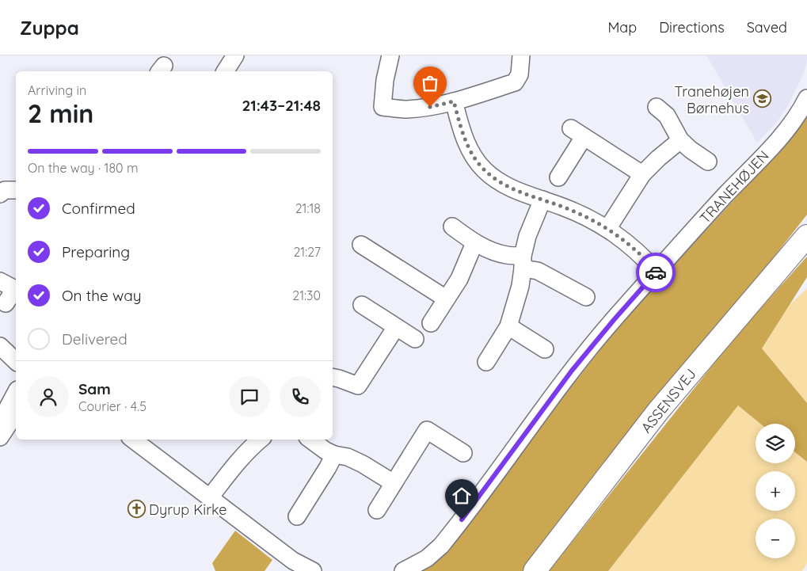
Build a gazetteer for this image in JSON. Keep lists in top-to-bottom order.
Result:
{
  "streets": {
    "main road": ["ASSENSVEJ"],
    "street": ["TRANEHØJEN"]
  },
  "places": {
    "school or university": ["Tranehøjen Børnehus"],
    "church": ["Dyrup Kirke"]
  },
  "page": {
    "header": "Zuppa",
    "nav": ["Map", "Directions", "Saved"],
    "heading": ["2 min", "Arriving in", "21:43–21:48"],
    "panel": ["Sam", "Courier · 4.5"],
    "bar": "On the way · 180 m",
    "list": [
      ["Confirmed", "21:18"],
      ["Preparing", "21:27"],
      ["On the way", "21:30"],
      "Delivered"
    ],
    "map_buttons": ["+", "−"]
  }
}
